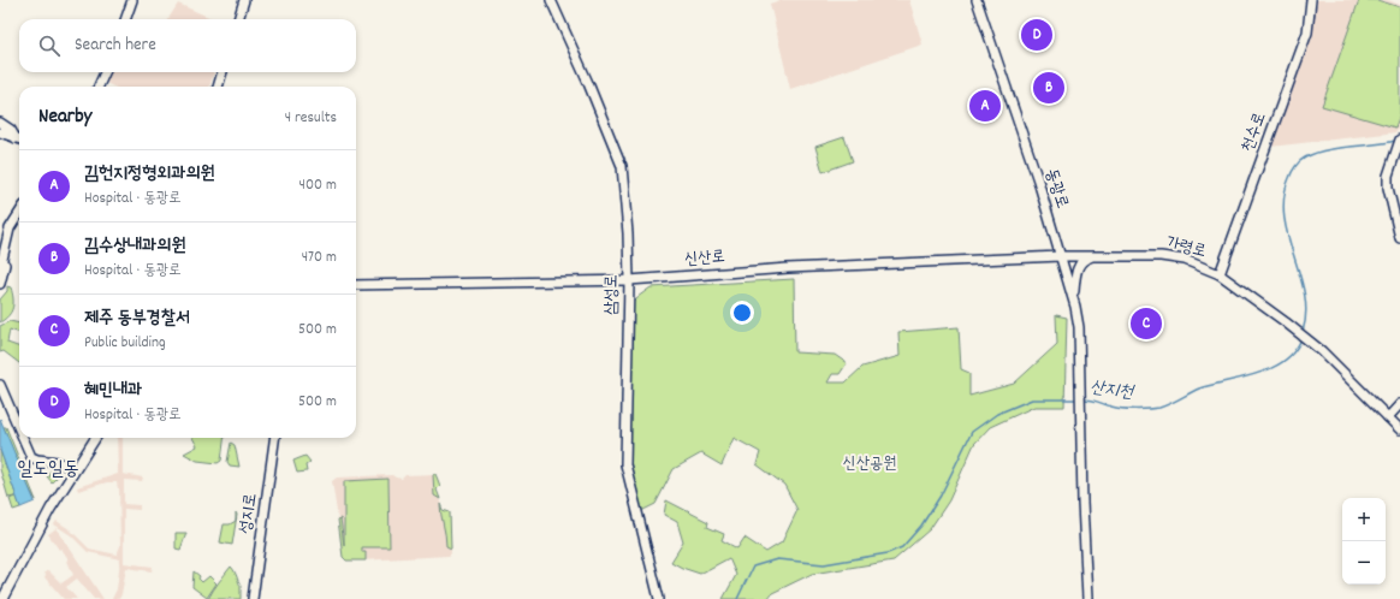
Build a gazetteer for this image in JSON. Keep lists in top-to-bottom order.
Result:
{
  "streets": {
    "main road": [
      "천수로",
      "동광로",
      "가령로",
      "신산로",
      "삼성로",
      "성지로"
    ]
  },
  "crossings": [
    ["천수로", "가령로"],
    ["동광로", "가령로"],
    ["동광로", "신산로"],
    ["가령로", "신산로"],
    ["신산로", "삼성로"]
  ],
  "districts": ["일도일동"],
  "water": ["산지천"],
  "parks": ["신산공원"],
  "page": {
    "pins": [
      "D",
      "B",
      "A",
      "C"
    ],
    "search": "Search here",
    "heading": ["Nearby", "4 results"],
    "list": [
      {
        "mark": "A",
        "name": "김헌지정형외과의원",
        "note": "Hospital · 동광로",
        "value": "400 m"
      },
      {
        "mark": "B",
        "name": "김수상내과의원",
        "note": "Hospital · 동광로",
        "value": "470 m"
      },
      {
        "mark": "C",
        "name": "제주 동부경찰서",
        "note": "Public building",
        "value": "500 m"
      },
      {
        "mark": "D",
        "name": "혜민내과",
        "note": "Hospital · 동광로",
        "value": "500 m"
      }
    ],
    "map_buttons": ["+", "−"]
  }
}
